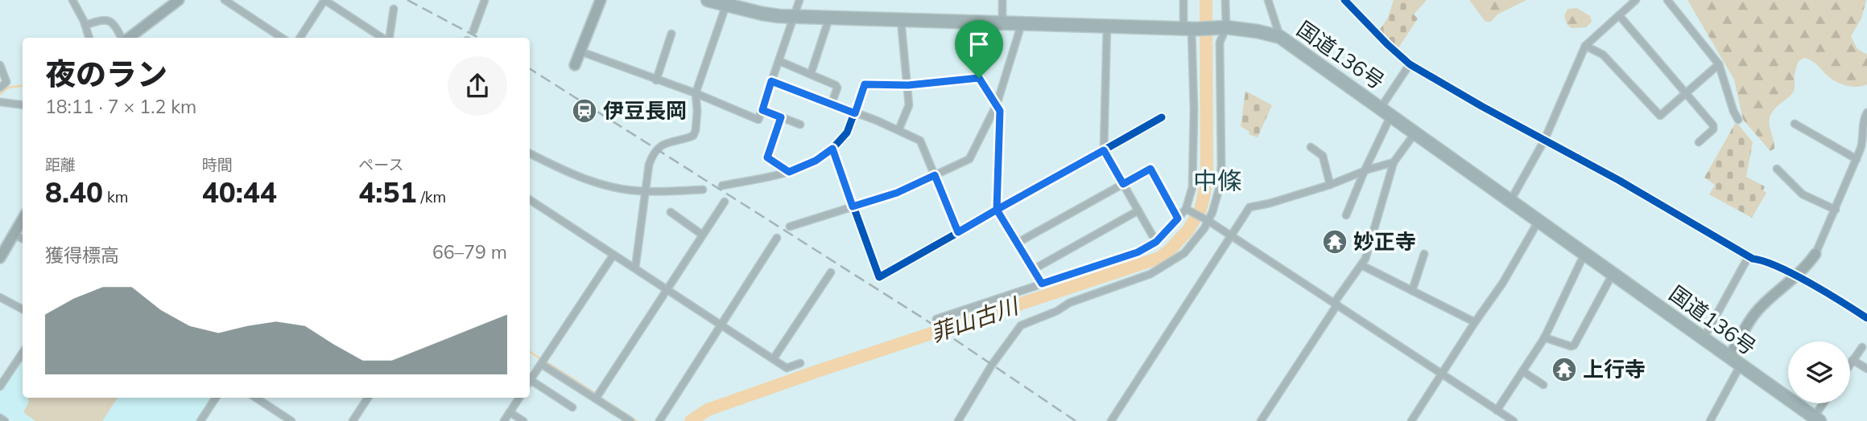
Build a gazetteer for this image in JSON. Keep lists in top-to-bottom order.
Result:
{
  "streets": {
    "highway": ["国道136号"]
  },
  "districts": ["中條"],
  "water": ["菲山古川"],
  "places": {
    "station": ["伊豆長岡"],
    "temple": ["妙正寺", "上行寺"]
  },
  "page": {
    "heading": ["夜のラン", "18:11 · 7 × 1.2 km"],
    "stats": [
      ["距離", "8.40 km"],
      ["時間", "40:44"],
      ["ペース", "4:51 /km"]
    ],
    "chart": ["獲得標高", "66–79 m"]
  }
}
